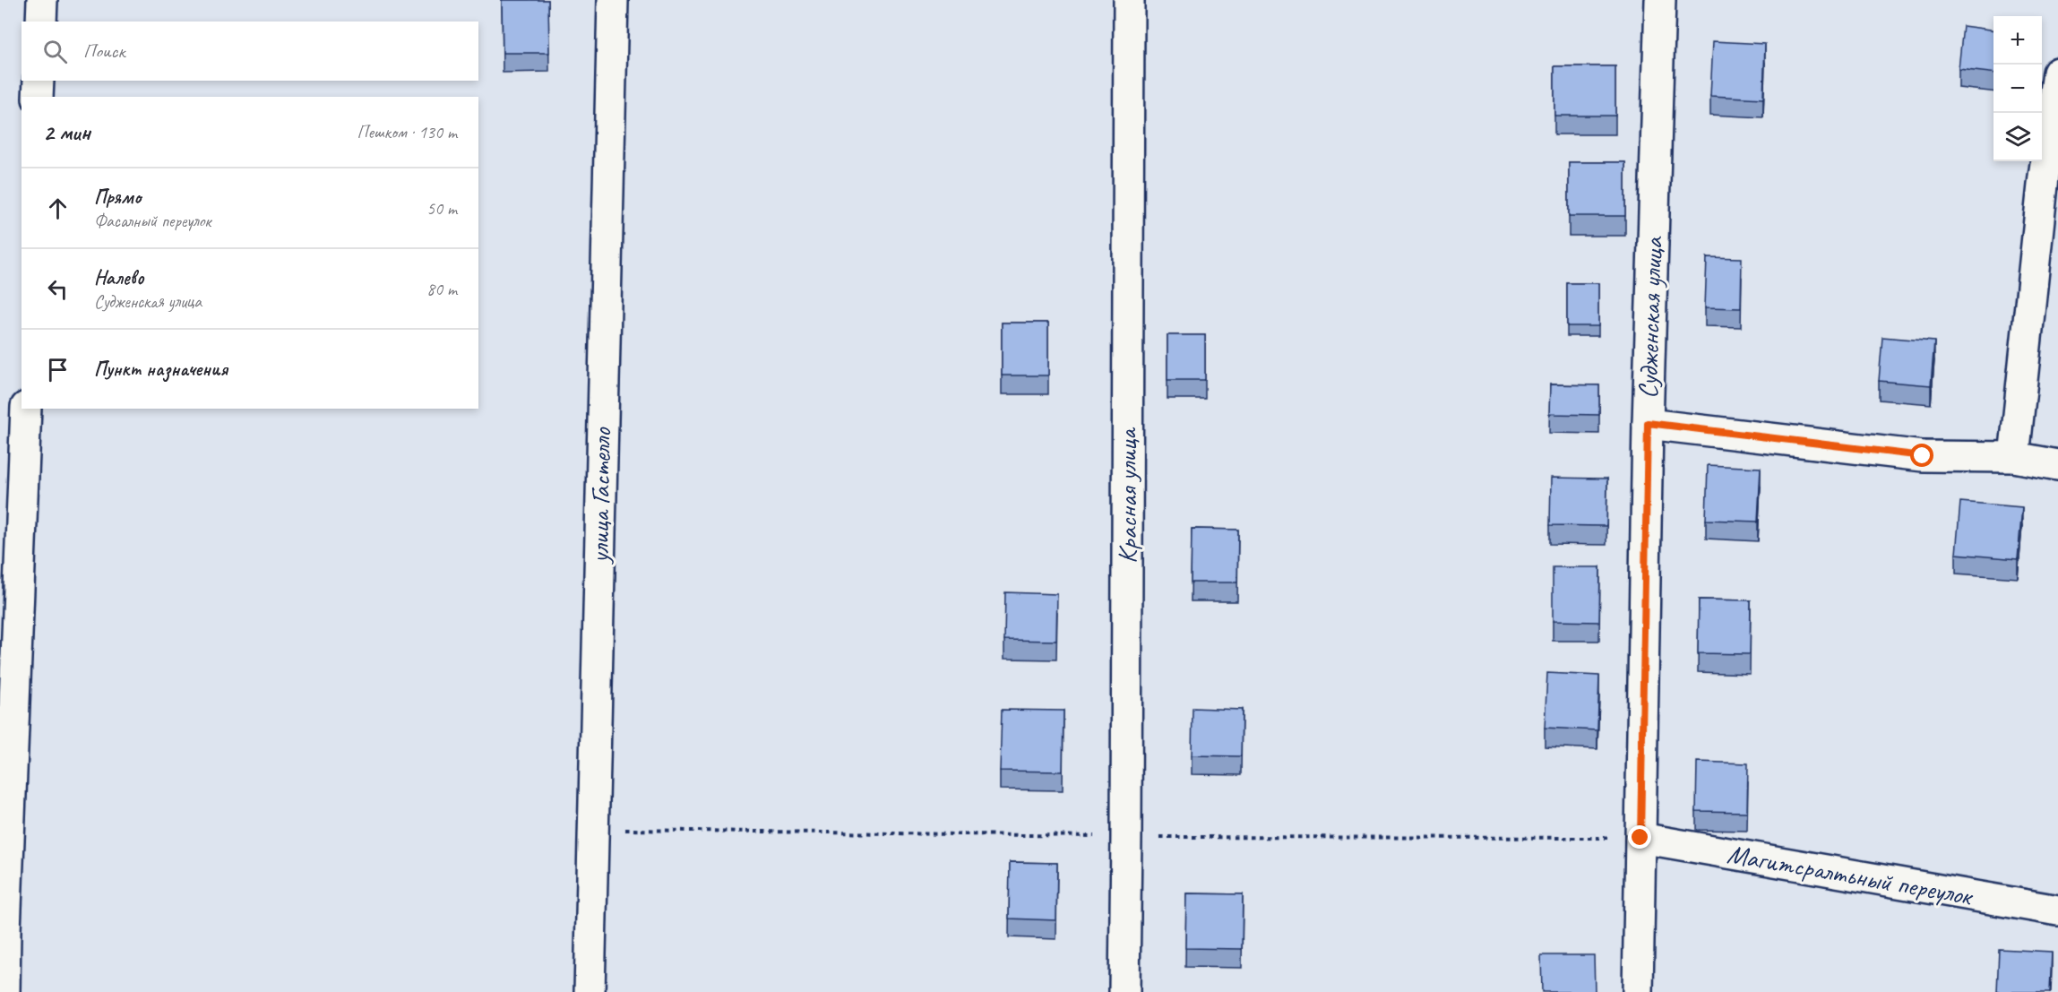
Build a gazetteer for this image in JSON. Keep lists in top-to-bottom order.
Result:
{
  "streets": {
    "street": [
      "Судженская улица",
      "улица Гастелло",
      "Красная улица",
      "Магитсралтьный переулок"
    ]
  },
  "crossings": [
    ["Судженская улица", "Магитсралтьный переулок"]
  ],
  "page": {
    "map_buttons": ["+", "−"],
    "search": "Поиск",
    "heading": ["2 мин", "Пешком · 130 m"],
    "list": [
      ["Прямо", "Фасалный переулок", "50 m"],
      ["Налево", "Судженская улица", "80 m"],
      "Пункт назначения"
    ]
  }
}
